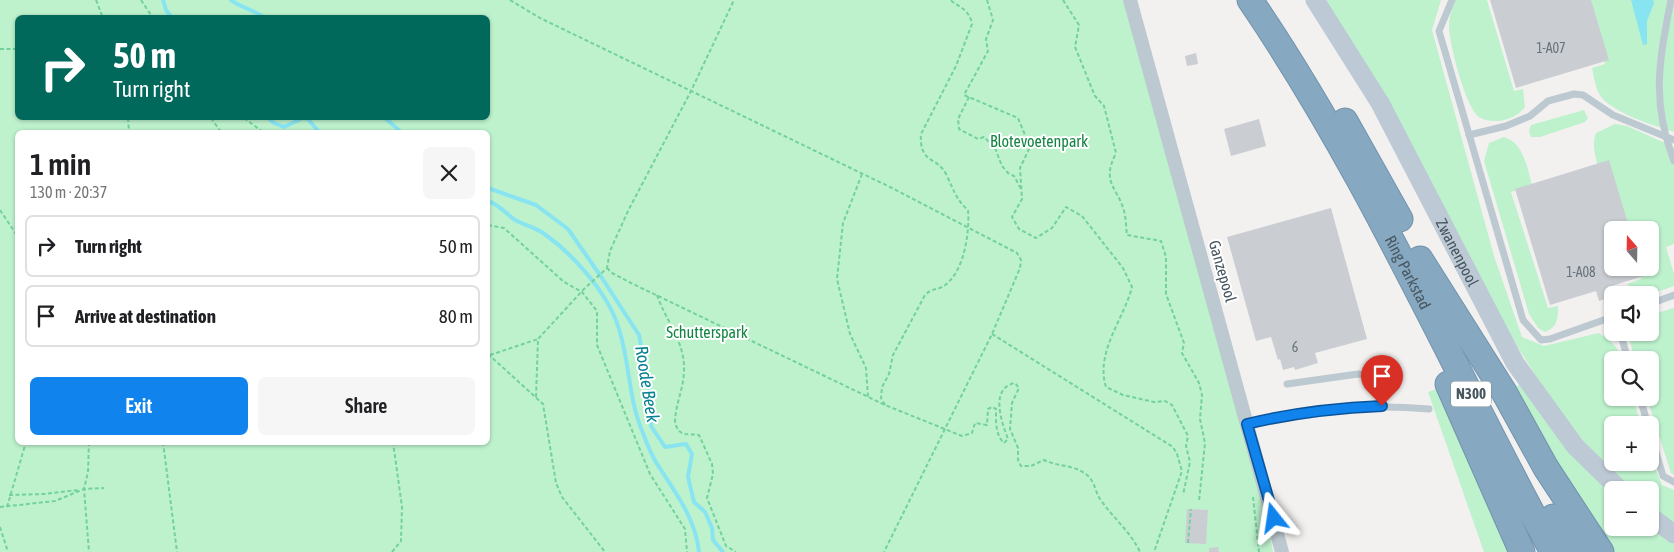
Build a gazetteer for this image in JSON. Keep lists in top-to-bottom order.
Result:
{
  "streets": {
    "highway": ["Ring Parkstad", "N300"],
    "street": ["Zwanenpool", "Ganzepool"]
  },
  "crossings": [
    ["Ring Parkstad", "N300"]
  ],
  "water": ["Roode Beek"],
  "parks": ["Blotevoetenpark", "Schutterspark"],
  "house_numbers": ["1-A07", "1-A08", "6"],
  "north": "top",
  "page": {
    "turn": ["50 m", "Turn right"],
    "heading": ["1 min", "130 m · 20:37"],
    "list": [
      {
        "name": "Turn right",
        "value": "50 m"
      },
      {
        "name": "Arrive at destination",
        "value": "80 m"
      }
    ],
    "map_buttons": ["+", "−"],
    "buttons": ["Exit", "Share"]
  }
}
